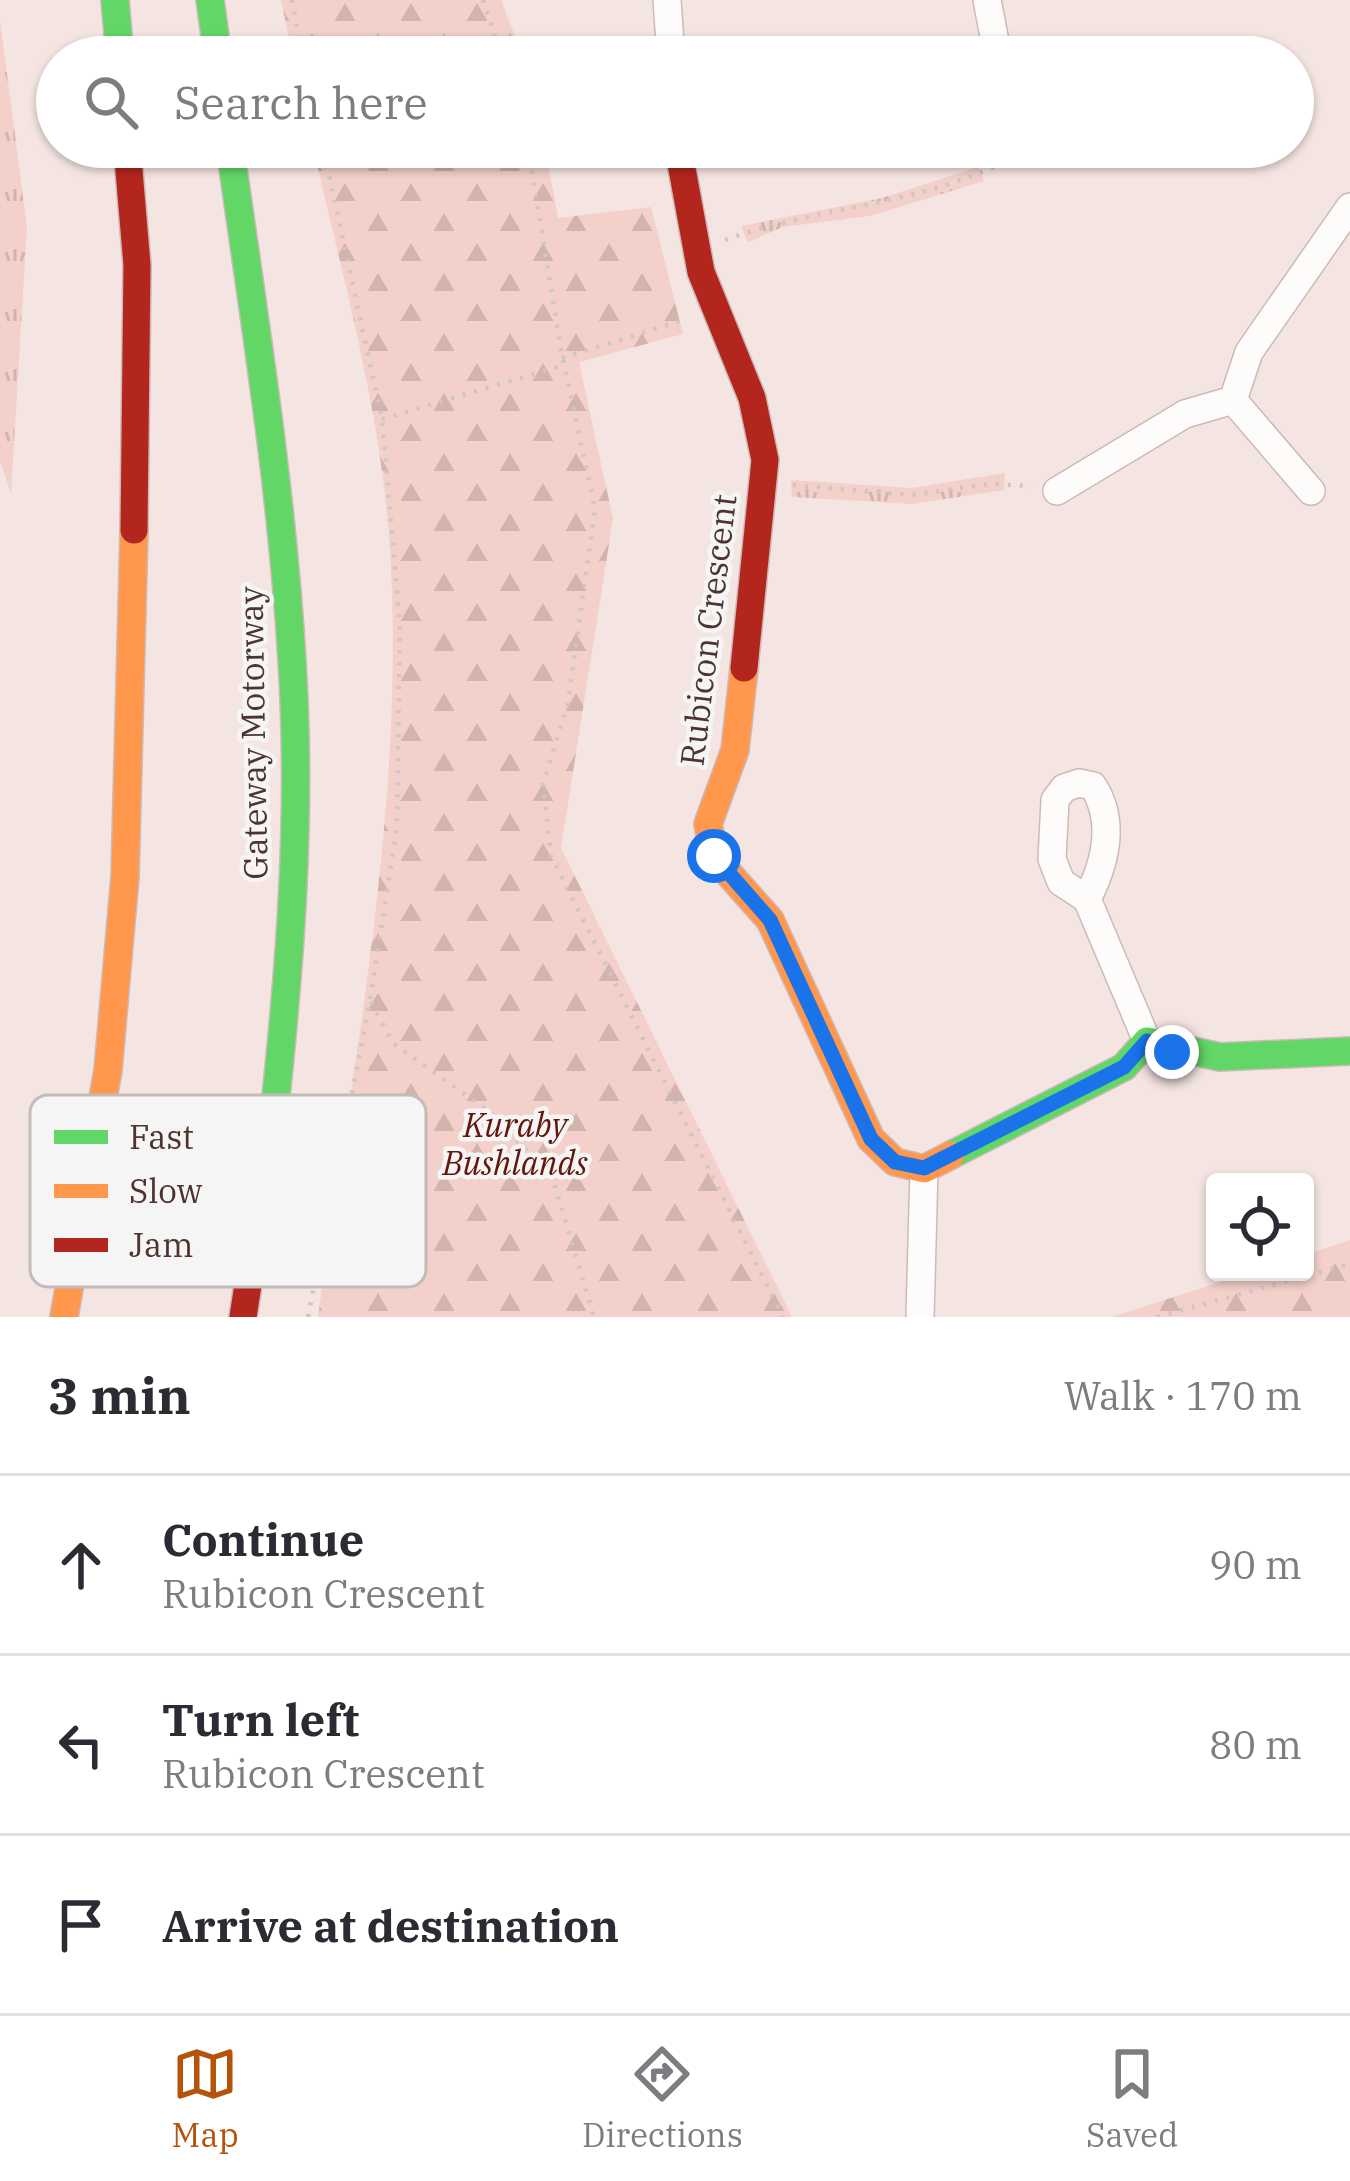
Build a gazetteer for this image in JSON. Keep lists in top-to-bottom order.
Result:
{
  "streets": {
    "main road": ["Rubicon Crescent", "Gateway Motorway"]
  },
  "parks": ["Kuraby Bushlands"],
  "legend": ["Fast", "Slow", "Jam"],
  "page": {
    "search": "Search here",
    "heading": ["3 min", "Walk · 170 m"],
    "list": [
      ["Continue", "Rubicon Crescent", "90 m"],
      ["Turn left", "Rubicon Crescent", "80 m"],
      "Arrive at destination"
    ],
    "nav": ["Map", "Directions", "Saved"]
  }
}
